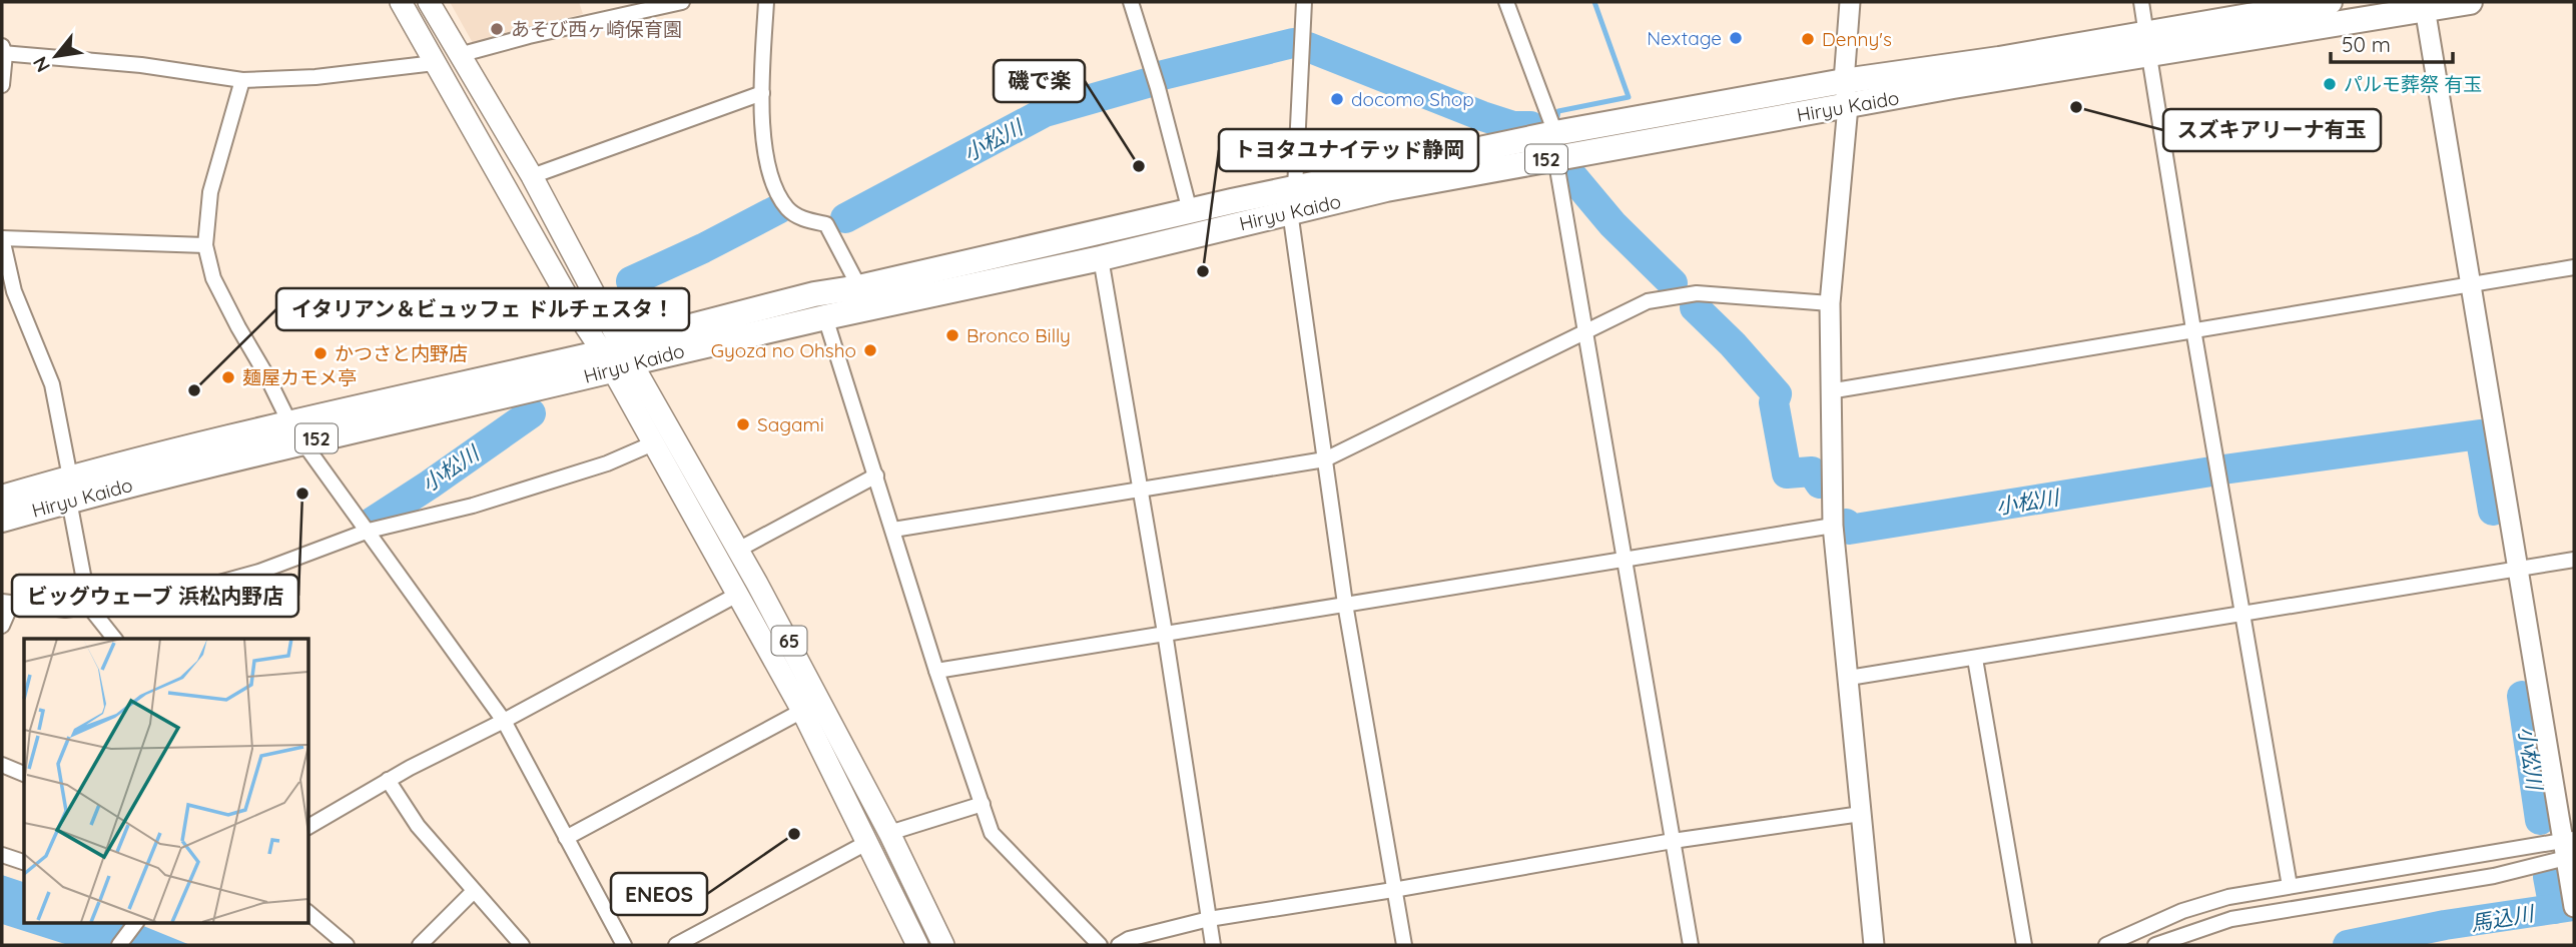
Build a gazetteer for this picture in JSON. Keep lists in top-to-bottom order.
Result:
{
  "streets": {
    "highway": ["Hiryu Kaido", "152"],
    "main road": ["65"]
  },
  "crossings": [
    ["Hiryu Kaido", "65"]
  ],
  "water": ["小松川", "馬込川"],
  "places": [
    "あそび西ヶ崎保育園",
    "Nextage",
    "Denny's",
    "パルモ葬祭 有玉",
    "docomo Shop",
    "スズキアリーナ有玉",
    "磯で楽",
    "トヨタユナイテッド静岡",
    "Bronco Billy",
    "Gyoza no Ohsho",
    "かつさと内野店",
    "麺屋カモメ亭",
    "イタリアン＆ビュッフェ ドルチェスタ！",
    "Sagami",
    "ビッグウェーブ 浜松内野店",
    "ENEOS"
  ],
  "scale_bar": "50 m",
  "north": "bottom left"
}
